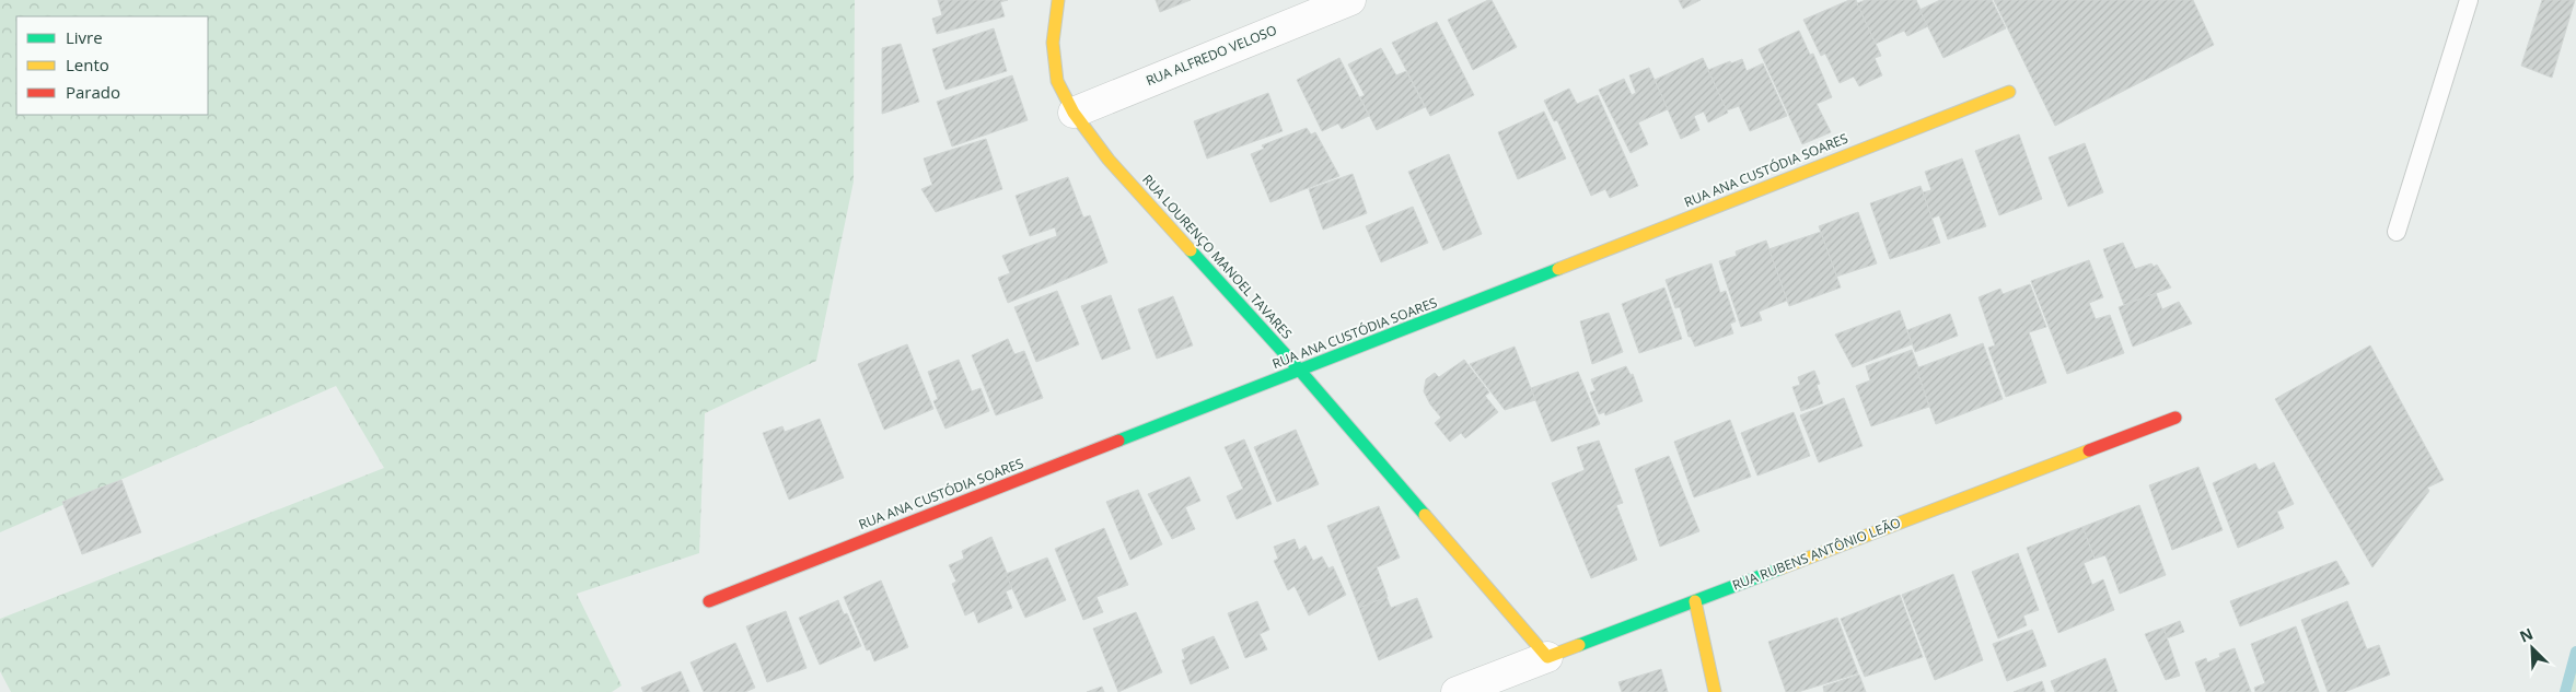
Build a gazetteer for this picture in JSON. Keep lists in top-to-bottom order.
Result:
{
  "streets": {
    "street": [
      "RUA ALFREDO VELOSO",
      "RUA ANA CUSTÓDIA SOARES",
      "RUA LOURENÇO MANOEL TAVARES",
      "RUA RUBENS ANTÔNIO LEÃO"
    ]
  },
  "crossings": [
    ["RUA ALFREDO VELOSO", "RUA LOURENÇO MANOEL TAVARES"],
    ["RUA ANA CUSTÓDIA SOARES", "RUA LOURENÇO MANOEL TAVARES"],
    ["RUA LOURENÇO MANOEL TAVARES", "RUA RUBENS ANTÔNIO LEÃO"]
  ],
  "legend": ["Livre", "Lento", "Parado"],
  "north": "top left"
}
